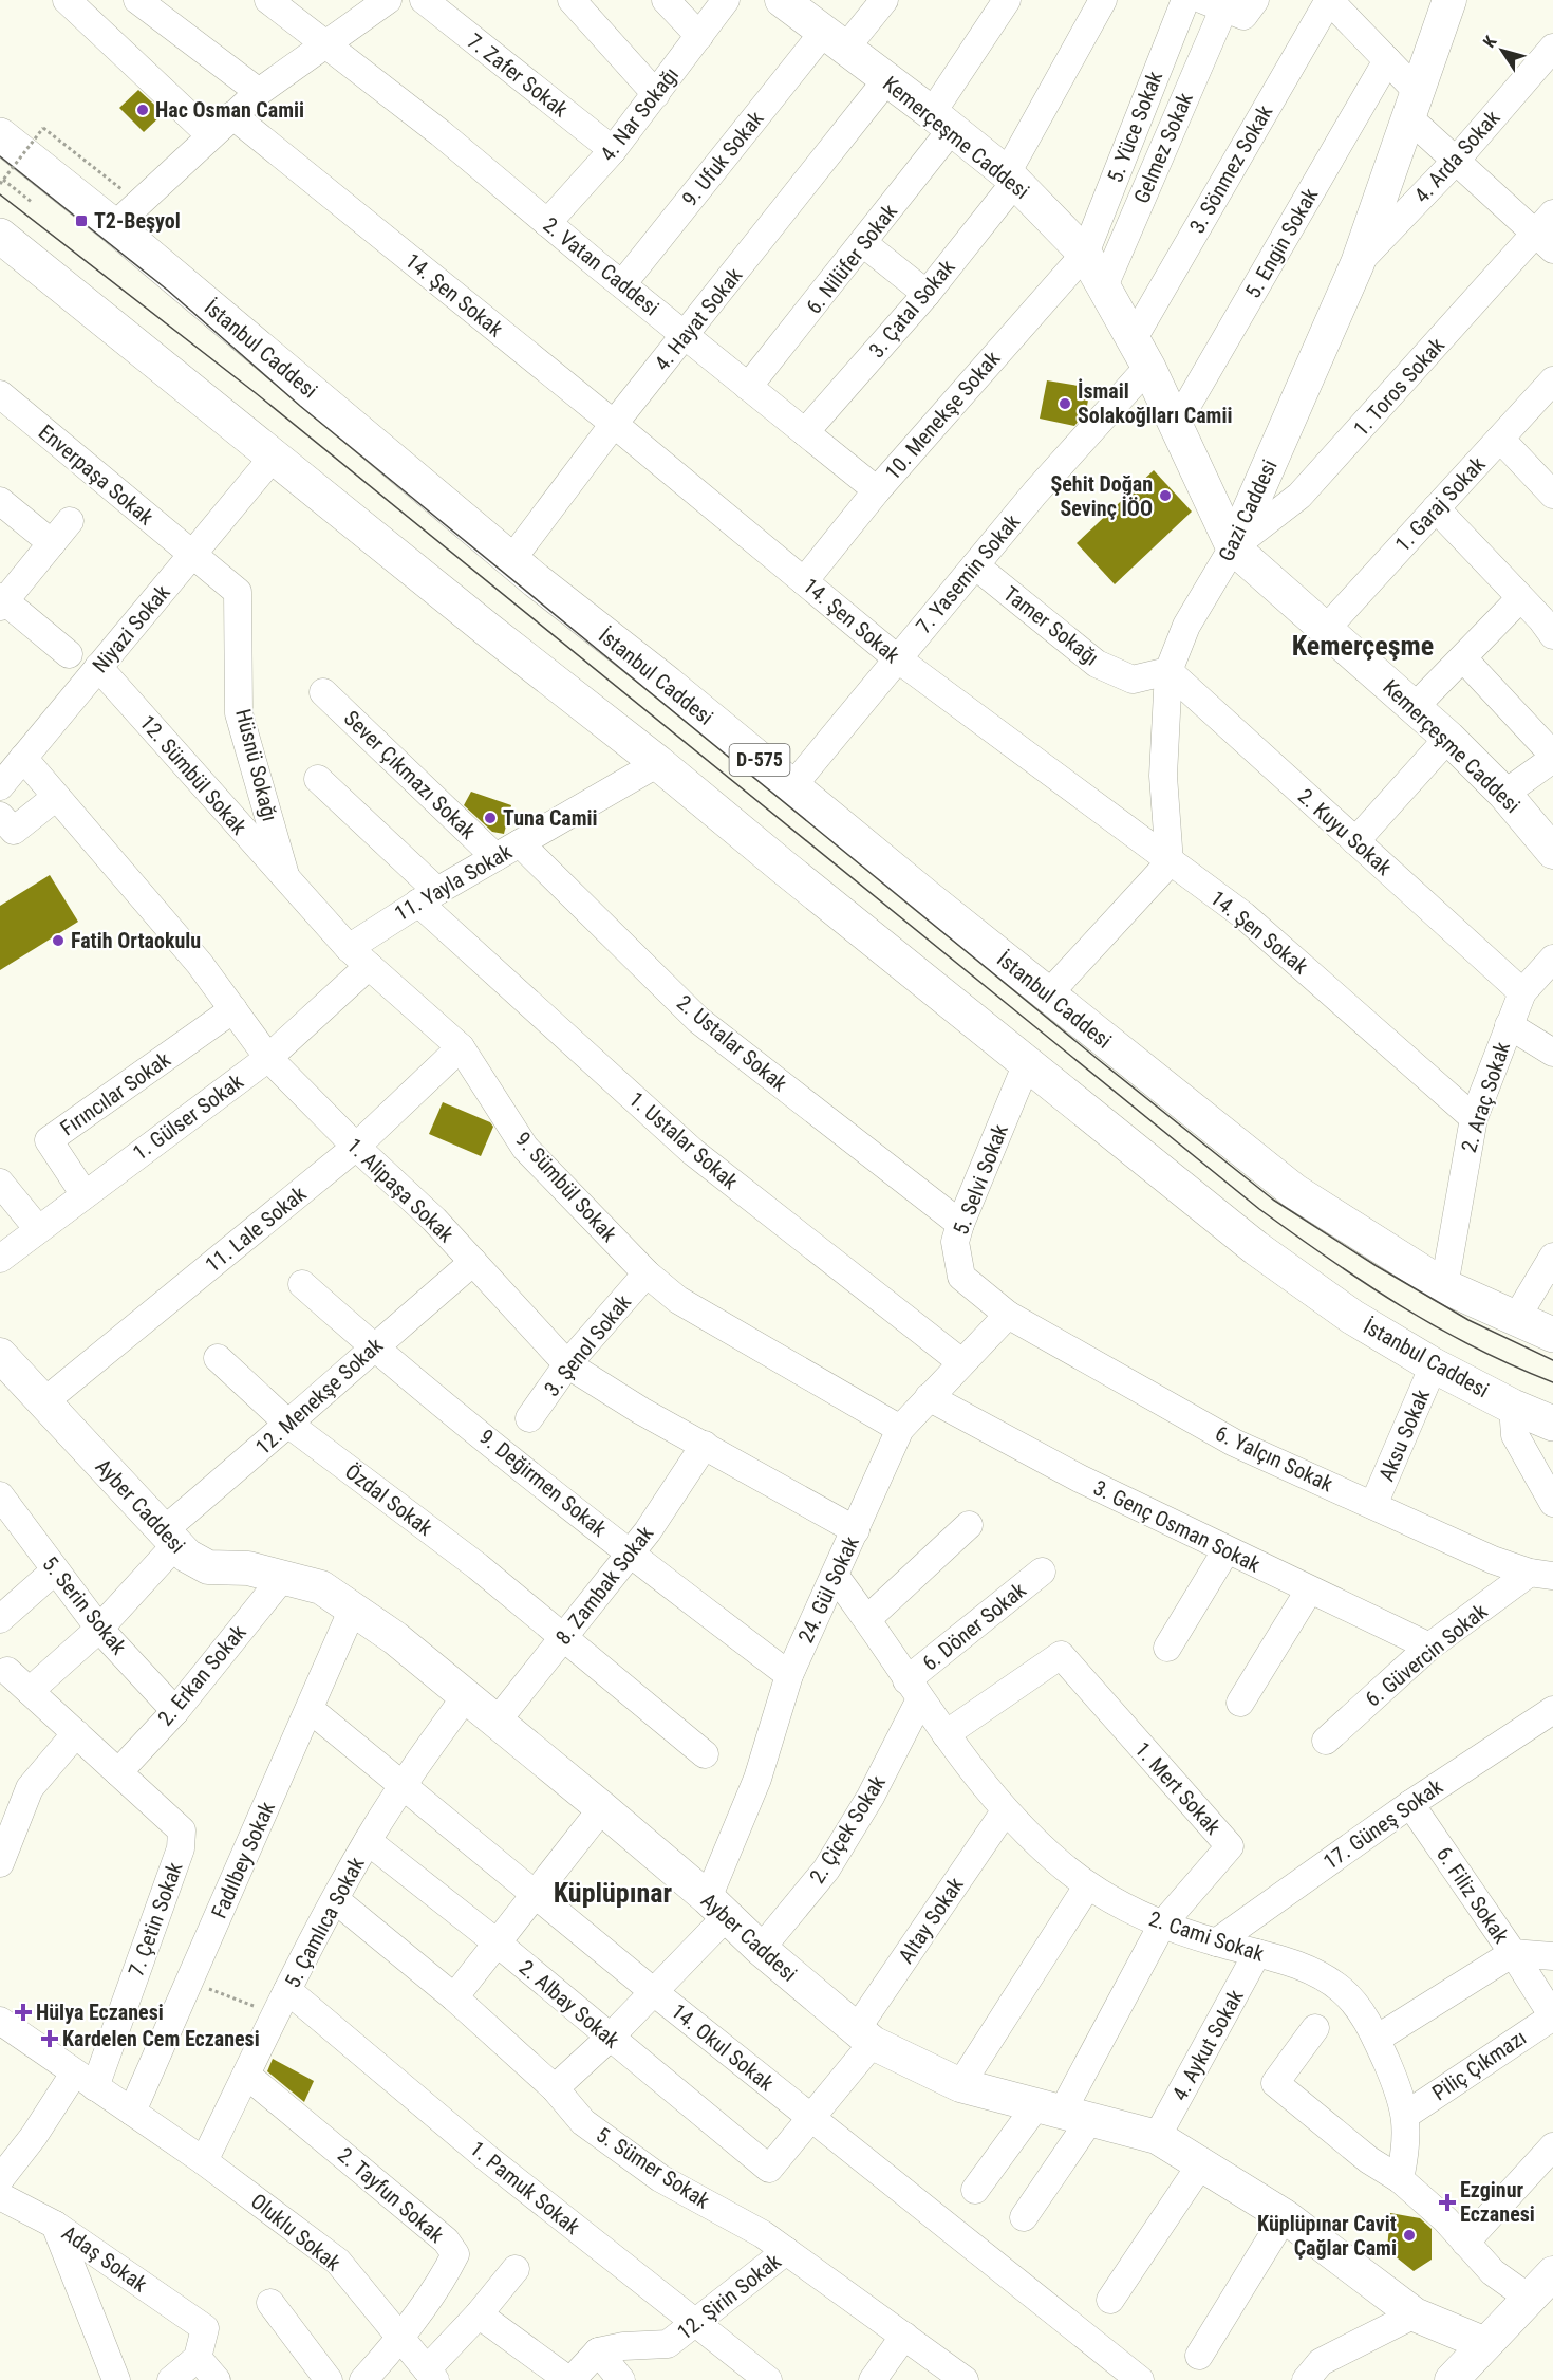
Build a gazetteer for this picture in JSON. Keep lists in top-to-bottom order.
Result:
{
  "streets": {
    "highway": ["İstanbul Caddesi", "D-575"],
    "main road": ["Kemerçeşme Caddesi", "Gazi Caddesi", "Ayber Caddesi"],
    "street": [
      "7. Zafer Sokak",
      "4. Nar Sokağı",
      "5. Yüce Sokak",
      "Gelmez Sokak",
      "4. Arda Sokak",
      "9. Ufuk Sokak",
      "3. Sönmez Sokak",
      "5. Engin Sokak",
      "6. Nilüfer Sokak",
      "2. Vatan Caddesi",
      "14. Şen Sokak",
      "3. Çatal Sokak",
      "4. Hayat Sokak",
      "1. Toros Sokak",
      "10. Menekşe Sokak",
      "Enverpaşa Sokak",
      "1. Garaj Sokak",
      "7. Yasemin Sokak",
      "Tamer Sokağı",
      "Niyazi Sokak",
      "Hüsnü Sokağı",
      "12. Sümbül Sokak",
      "Sever Çıkmazı Sokak",
      "2. Kuyu Sokak",
      "11. Yayla Sokak",
      "2. Ustalar Sokak",
      "Fırıncılar Sokak",
      "2. Araç Sokak",
      "1. Gülser Sokak",
      "1. Ustalar Sokak",
      "5. Selvi Sokak",
      "9. Sümbül Sokak",
      "1. Alipaşa Sokak",
      "11. Lale Sokak",
      "3. Şenol Sokak",
      "12. Menekşe Sokak",
      "Aksu Sokak",
      "6. Yalçın Sokak",
      "9. Değirmen Sokak",
      "Özdal Sokak",
      "3. Genç Osman Sokak",
      "8. Zambak Sokak",
      "24. Gül Sokak",
      "5. Serin Sokak",
      "6. Döner Sokak",
      "6. Güvercin Sokak",
      "2. Erkan Sokak",
      "1. Mert Sokak",
      "17. Güneş Sokak",
      "2. Çiçek Sokak",
      "Fadılbey Sokak",
      "6. Filiz Sokak",
      "7. Çetin Sokak",
      "Altay Sokak",
      "5. Çamlıca Sokak",
      "2. Cami Sokak",
      "2. Albay Sokak",
      "4. Aykut Sokak",
      "14. Okul Sokak",
      "Piliç Çıkmazı",
      "5. Sümer Sokak",
      "1. Pamuk Sokak",
      "2. Tayfun Sokak",
      "Oluklu Sokak",
      "Adaş Sokak",
      "12. Şirin Sokak"
    ]
  },
  "crossings": [
    ["7. Zafer Sokak", "4. Nar Sokağı"],
    ["4. Nar Sokağı", "2. Vatan Caddesi"],
    ["5. Yüce Sokak", "Kemerçeşme Caddesi"],
    ["5. Yüce Sokak", "10. Menekşe Sokak"],
    ["Kemerçeşme Caddesi", "Gelmez Sokak"],
    ["Kemerçeşme Caddesi", "9. Ufuk Sokak"],
    ["Kemerçeşme Caddesi", "3. Sönmez Sokak"],
    ["Kemerçeşme Caddesi", "5. Engin Sokak"],
    ["Kemerçeşme Caddesi", "6. Nilüfer Sokak"],
    ["Kemerçeşme Caddesi", "3. Çatal Sokak"],
    ["Kemerçeşme Caddesi", "4. Hayat Sokak"],
    ["Kemerçeşme Caddesi", "1. Toros Sokak"],
    ["Kemerçeşme Caddesi", "10. Menekşe Sokak"],
    ["Kemerçeşme Caddesi", "1. Garaj Sokak"],
    ["Kemerçeşme Caddesi", "Gazi Caddesi"],
    ["Kemerçeşme Caddesi", "7. Yasemin Sokak"],
    ["4. Arda Sokak", "Gazi Caddesi"],
    ["9. Ufuk Sokak", "2. Vatan Caddesi"],
    ["3. Sönmez Sokak", "7. Yasemin Sokak"],
    ["6. Nilüfer Sokak", "2. Vatan Caddesi"],
    ["2. Vatan Caddesi", "3. Çatal Sokak"],
    ["2. Vatan Caddesi", "4. Hayat Sokak"],
    ["2. Vatan Caddesi", "10. Menekşe Sokak"],
    ["14. Şen Sokak", "4. Hayat Sokak"],
    ["14. Şen Sokak", "10. Menekşe Sokak"],
    ["14. Şen Sokak", "Gazi Caddesi"],
    ["14. Şen Sokak", "7. Yasemin Sokak"],
    ["14. Şen Sokak", "2. Araç Sokak"],
    ["4. Hayat Sokak", "İstanbul Caddesi"],
    ["İstanbul Caddesi", "7. Yasemin Sokak"],
    ["İstanbul Caddesi", "11. Yayla Sokak"],
    ["İstanbul Caddesi", "2. Araç Sokak"],
    ["İstanbul Caddesi", "5. Selvi Sokak"],
    ["İstanbul Caddesi", "Aksu Sokak"],
    ["1. Toros Sokak", "Gazi Caddesi"],
    ["Enverpaşa Sokak", "Niyazi Sokak"],
    ["Enverpaşa Sokak", "Hüsnü Sokağı"],
    ["Gazi Caddesi", "Tamer Sokağı"],
    ["Gazi Caddesi", "2. Kuyu Sokak"],
    ["7. Yasemin Sokak", "Tamer Sokağı"],
    ["Tamer Sokağı", "2. Kuyu Sokak"],
    ["Niyazi Sokak", "Hüsnü Sokağı"],
    ["Niyazi Sokak", "12. Sümbül Sokak"],
    ["Niyazi Sokak", "1. Alipaşa Sokak"],
    ["Hüsnü Sokağı", "12. Sümbül Sokak"],
    ["Hüsnü Sokağı", "9. Sümbül Sokak"],
    ["12. Sümbül Sokak", "9. Sümbül Sokak"],
    ["Sever Çıkmazı Sokak", "11. Yayla Sokak"],
    ["2. Kuyu Sokak", "2. Araç Sokak"],
    ["11. Yayla Sokak", "2. Ustalar Sokak"],
    ["11. Yayla Sokak", "1. Ustalar Sokak"],
    ["11. Yayla Sokak", "9. Sümbül Sokak"],
    ["2. Ustalar Sokak", "5. Selvi Sokak"],
    ["Fırıncılar Sokak", "1. Gülser Sokak"],
    ["Fırıncılar Sokak", "1. Alipaşa Sokak"],
    ["1. Gülser Sokak", "9. Sümbül Sokak"],
    ["1. Gülser Sokak", "1. Alipaşa Sokak"],
    ["1. Ustalar Sokak", "24. Gül Sokak"],
    ["5. Selvi Sokak", "6. Yalçın Sokak"],
    ["5. Selvi Sokak", "24. Gül Sokak"],
    ["9. Sümbül Sokak", "11. Lale Sokak"],
    ["9. Sümbül Sokak", "3. Şenol Sokak"],
    ["9. Sümbül Sokak", "24. Gül Sokak"],
    ["1. Alipaşa Sokak", "11. Lale Sokak"],
    ["1. Alipaşa Sokak", "3. Şenol Sokak"],
    ["1. Alipaşa Sokak", "12. Menekşe Sokak"],
    ["1. Alipaşa Sokak", "8. Zambak Sokak"],
    ["1. Alipaşa Sokak", "24. Gül Sokak"],
    ["11. Lale Sokak", "Ayber Caddesi"],
    ["12. Menekşe Sokak", "9. Değirmen Sokak"],
    ["12. Menekşe Sokak", "Özdal Sokak"],
    ["12. Menekşe Sokak", "Ayber Caddesi"],
    ["12. Menekşe Sokak", "5. Serin Sokak"],
    ["Aksu Sokak", "6. Yalçın Sokak"],
    ["6. Yalçın Sokak", "24. Gül Sokak"],
    ["6. Yalçın Sokak", "6. Güvercin Sokak"],
    ["9. Değirmen Sokak", "8. Zambak Sokak"],
    ["9. Değirmen Sokak", "24. Gül Sokak"],
    ["Özdal Sokak", "8. Zambak Sokak"],
    ["Ayber Caddesi", "8. Zambak Sokak"],
    ["Ayber Caddesi", "24. Gül Sokak"],
    ["Ayber Caddesi", "2. Erkan Sokak"],
    ["Ayber Caddesi", "1. Mert Sokak"],
    ["Ayber Caddesi", "2. Çiçek Sokak"],
    ["Ayber Caddesi", "Fadılbey Sokak"],
    ["Ayber Caddesi", "Altay Sokak"],
    ["Ayber Caddesi", "5. Çamlıca Sokak"],
    ["Ayber Caddesi", "4. Aykut Sokak"],
    ["3. Genç Osman Sokak", "24. Gül Sokak"],
    ["3. Genç Osman Sokak", "6. Güvercin Sokak"],
    ["24. Gül Sokak", "2. Cami Sokak"],
    ["5. Serin Sokak", "2. Erkan Sokak"],
    ["6. Döner Sokak", "2. Çiçek Sokak"],
    ["6. Döner Sokak", "2. Cami Sokak"],
    ["2. Erkan Sokak", "7. Çetin Sokak"],
    ["1. Mert Sokak", "2. Cami Sokak"],
    ["17. Güneş Sokak", "6. Filiz Sokak"],
    ["17. Güneş Sokak", "2. Cami Sokak"],
    ["2. Çiçek Sokak", "2. Cami Sokak"],
    ["Fadılbey Sokak", "14. Okul Sokak"],
    ["Fadılbey Sokak", "Oluklu Sokak"],
    ["6. Filiz Sokak", "Piliç Çıkmazı"],
    ["7. Çetin Sokak", "Oluklu Sokak"],
    ["Altay Sokak", "2. Cami Sokak"],
    ["Altay Sokak", "2. Albay Sokak"],
    ["Altay Sokak", "14. Okul Sokak"],
    ["5. Çamlıca Sokak", "2. Albay Sokak"],
    ["5. Çamlıca Sokak", "14. Okul Sokak"],
    ["5. Çamlıca Sokak", "5. Sümer Sokak"],
    ["5. Çamlıca Sokak", "1. Pamuk Sokak"],
    ["5. Çamlıca Sokak", "2. Tayfun Sokak"],
    ["5. Çamlıca Sokak", "Oluklu Sokak"],
    ["2. Cami Sokak", "4. Aykut Sokak"],
    ["2. Cami Sokak", "Piliç Çıkmazı"],
    ["5. Sümer Sokak", "12. Şirin Sokak"],
    ["1. Pamuk Sokak", "12. Şirin Sokak"],
    ["2. Tayfun Sokak", "Oluklu Sokak"]
  ],
  "districts": ["Kemerçeşme", "Küplüpınar"],
  "places": {
    "other": [
      "Hac Osman Camii",
      "İsmail Solakoğlları Camii",
      "Şehit Doğan Sevinç İÖO",
      "Tuna Camii",
      "Fatih Ortaokulu",
      "Küplüpınar Cavit Çağlar Cami"
    ],
    "transit": ["T2-Beşyol"],
    "health": ["Hülya Eczanesi", "Kardelen Cem Eczanesi", "Ezginur Eczanesi"]
  },
  "north": "top left"
}
